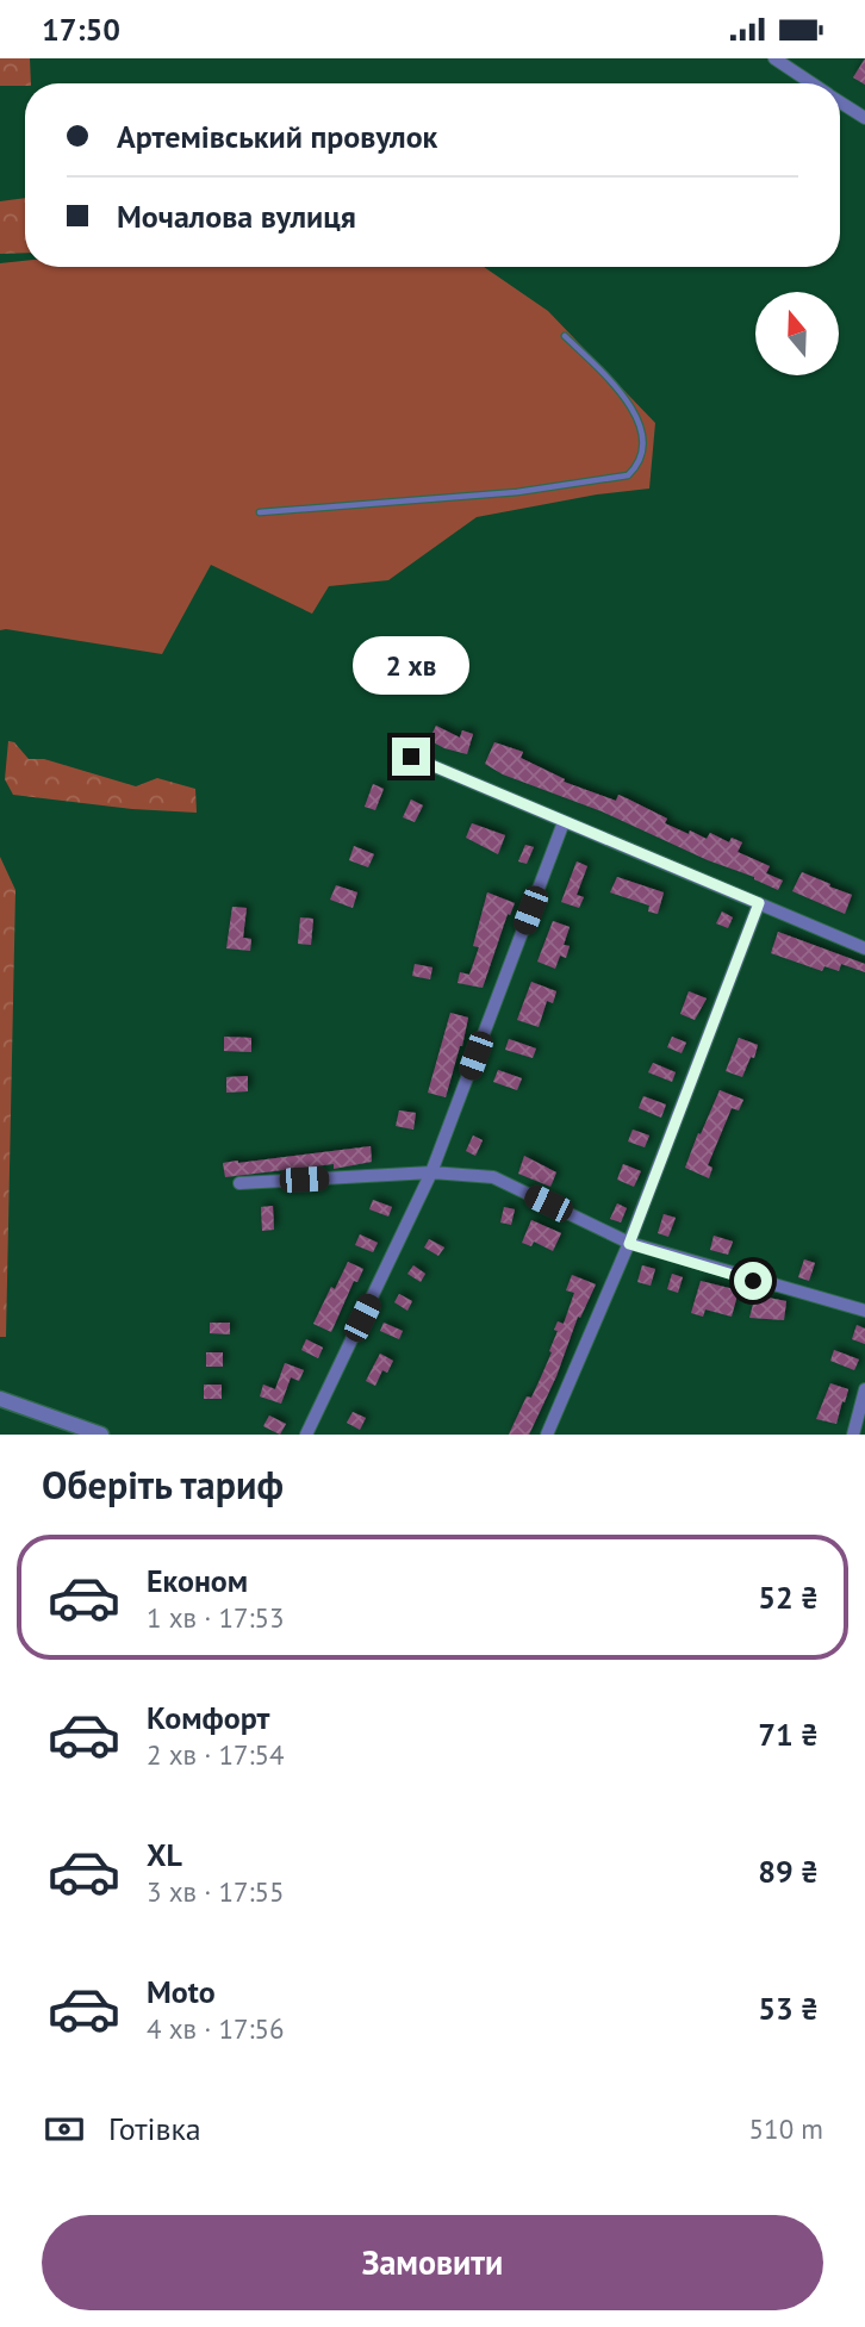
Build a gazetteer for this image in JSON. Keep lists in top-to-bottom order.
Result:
{
  "north": "top",
  "page": {
    "status": "17:50",
    "banner": ["Артемівський провулок", "Мочалова вулиця"],
    "bubble": "2 хв",
    "heading": "Оберіть тариф",
    "list": [
      {
        "name": "Економ",
        "note": "1 хв · 17:53",
        "value": "52 ₴"
      },
      {
        "name": "Комфорт",
        "note": "2 хв · 17:54",
        "value": "71 ₴"
      },
      {
        "name": "XL",
        "note": "3 хв · 17:55",
        "value": "89 ₴"
      },
      {
        "name": "Moto",
        "note": "4 хв · 17:56",
        "value": "53 ₴"
      }
    ],
    "pay": ["Готівка", "510 m"],
    "buttons": "Замовити"
  }
}
